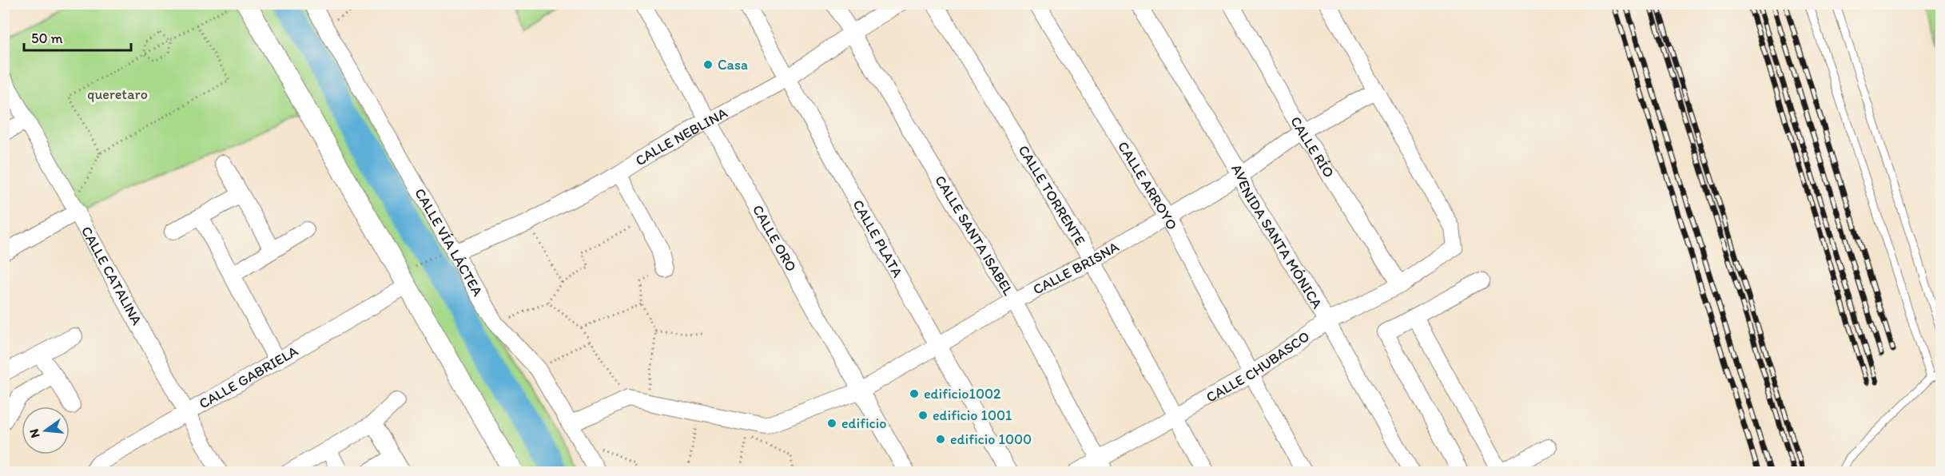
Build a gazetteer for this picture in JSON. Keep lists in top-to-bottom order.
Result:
{
  "streets": {
    "street": [
      "CALLE NEBLINA",
      "CALLE RÍO",
      "CALLE ARROYO",
      "CALLE TORRENTE",
      "CALLE SANTA ISABEL",
      "AVENIDA SANTA MÓNICA",
      "CALLE ORO",
      "CALLE PLATA",
      "CALLE VÍA LÁCTEA",
      "CALLE BRISNA",
      "CALLE CATALINA",
      "CALLE CHUBASCO",
      "CALLE GABRIELA"
    ]
  },
  "crossings": [
    ["CALLE NEBLINA", "CALLE SANTA ISABEL"],
    ["CALLE NEBLINA", "CALLE ORO"],
    ["CALLE NEBLINA", "CALLE PLATA"],
    ["CALLE NEBLINA", "CALLE VÍA LÁCTEA"],
    ["CALLE RÍO", "CALLE BRISNA"],
    ["CALLE RÍO", "CALLE CHUBASCO"],
    ["CALLE ARROYO", "CALLE BRISNA"],
    ["CALLE ARROYO", "CALLE CHUBASCO"],
    ["CALLE TORRENTE", "CALLE BRISNA"],
    ["CALLE TORRENTE", "CALLE CHUBASCO"],
    ["CALLE SANTA ISABEL", "CALLE BRISNA"],
    ["CALLE SANTA ISABEL", "CALLE CHUBASCO"],
    ["AVENIDA SANTA MÓNICA", "CALLE BRISNA"],
    ["AVENIDA SANTA MÓNICA", "CALLE CHUBASCO"],
    ["CALLE ORO", "CALLE BRISNA"],
    ["CALLE PLATA", "CALLE BRISNA"],
    ["CALLE BRISNA", "CALLE CHUBASCO"],
    ["CALLE CATALINA", "CALLE GABRIELA"]
  ],
  "parks": ["queretaro"],
  "places": [
    "Casa",
    "edificio1002",
    "edificio 1001",
    "edificio",
    "edificio 1000"
  ],
  "scale_bar": "50 m",
  "north": "left"
}
